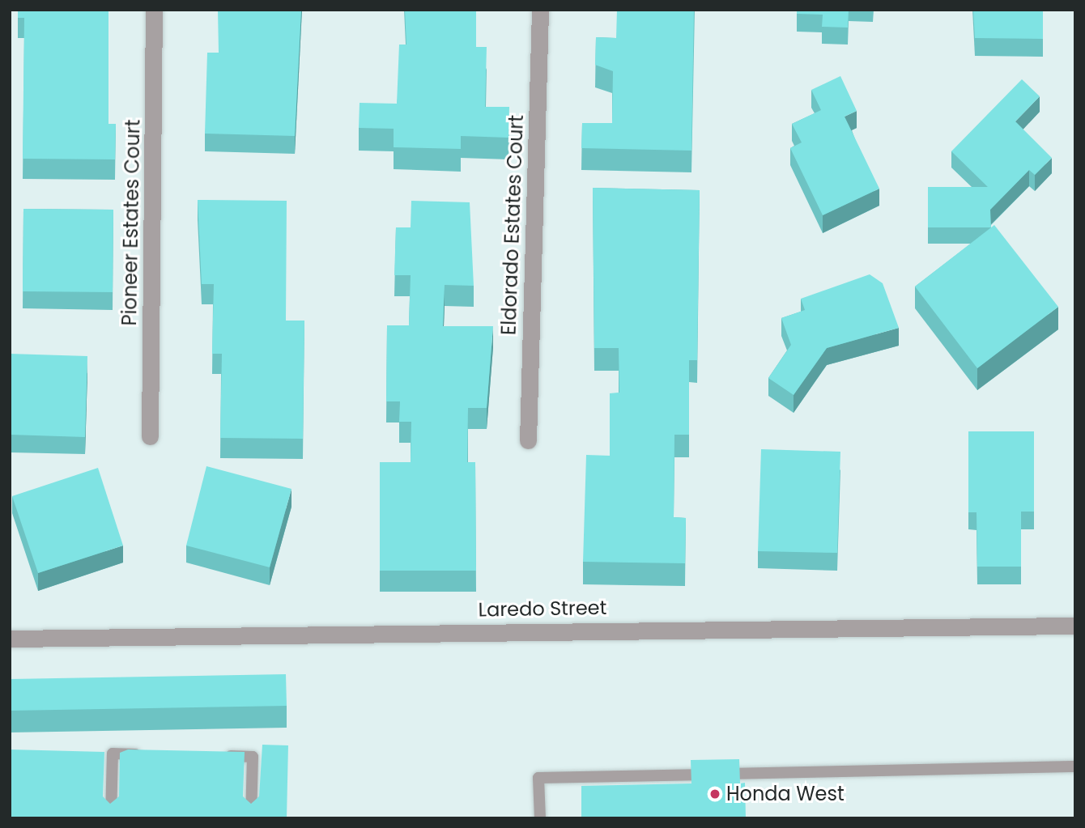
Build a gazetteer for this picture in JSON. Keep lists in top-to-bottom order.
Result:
{
  "streets": {
    "street": ["Pioneer Estates Court", "Eldorado Estates Court", "Laredo Street"]
  },
  "places": ["Honda West"]
}
